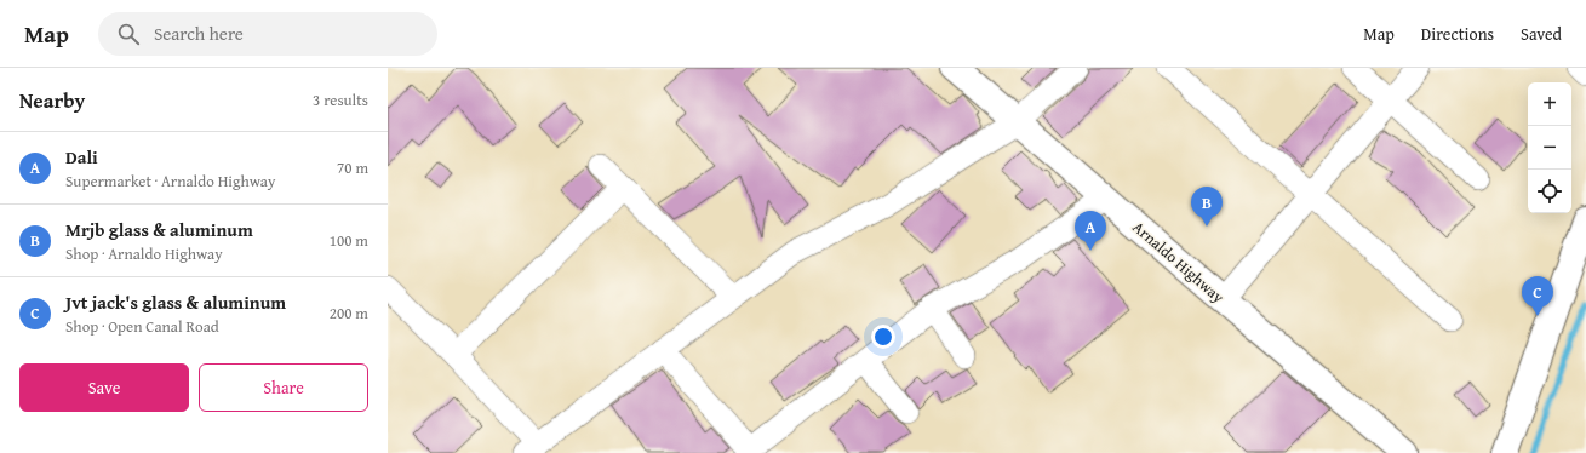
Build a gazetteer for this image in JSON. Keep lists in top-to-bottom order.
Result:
{
  "streets": {
    "main road": ["Arnaldo Highway"]
  },
  "page": {
    "header": "Map",
    "search": "Search here",
    "nav": ["Map", "Directions", "Saved"],
    "heading": ["Nearby", "3 results"],
    "map_buttons": ["+", "−"],
    "list": [
      {
        "mark": "A",
        "name": "Dali",
        "note": "Supermarket · Arnaldo Highway",
        "value": "70 m"
      },
      {
        "mark": "B",
        "name": "Mrjb glass & aluminum",
        "note": "Shop · Arnaldo Highway",
        "value": "100 m"
      },
      {
        "mark": "C",
        "name": "Jvt jack's glass & aluminum",
        "note": "Shop · Open Canal Road",
        "value": "200 m"
      }
    ],
    "pins": ["B", "A", "C"],
    "buttons": ["Save", "Share"]
  }
}
